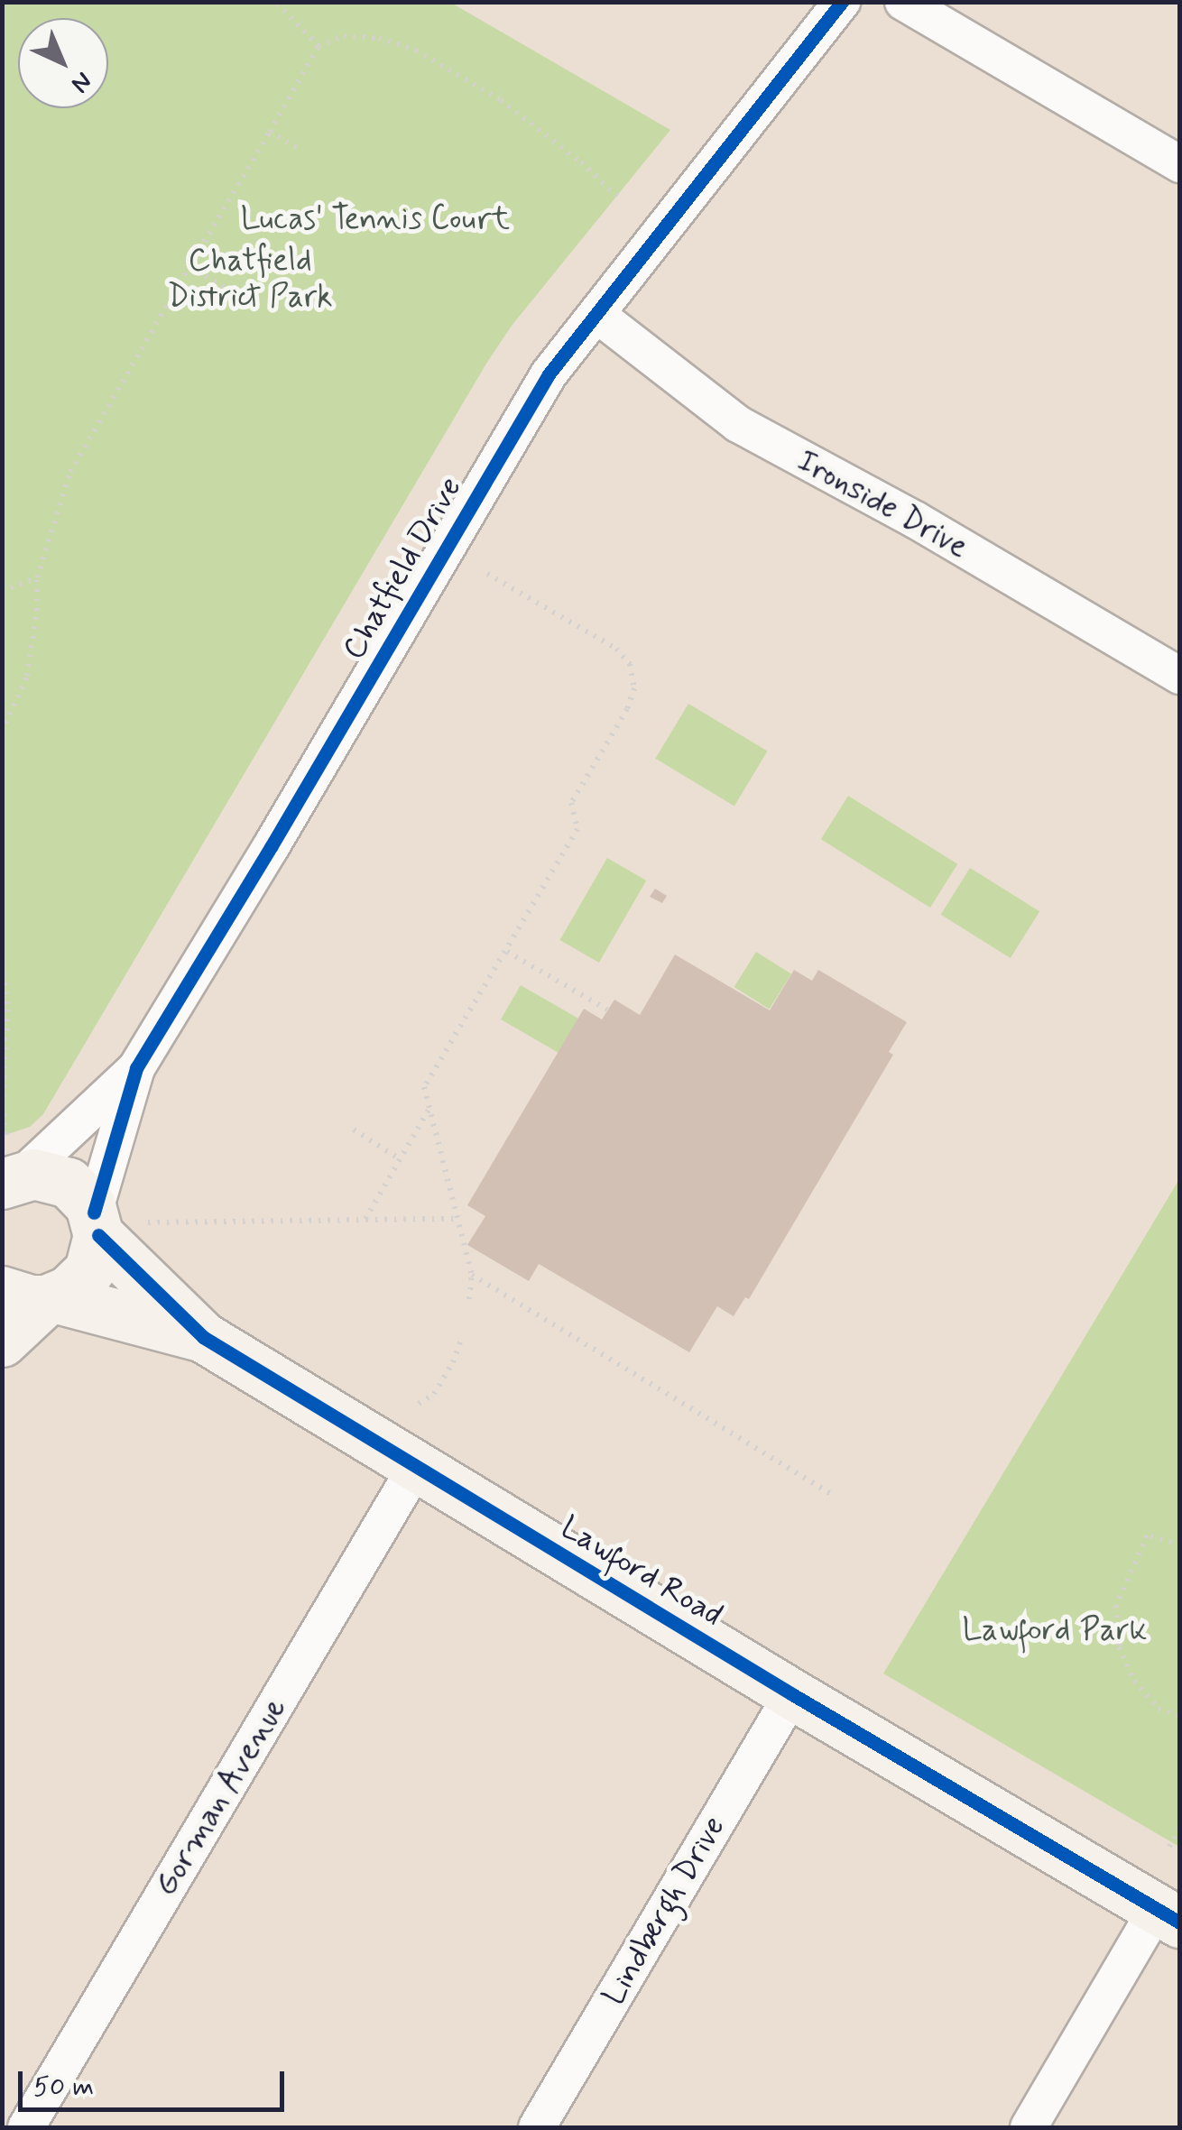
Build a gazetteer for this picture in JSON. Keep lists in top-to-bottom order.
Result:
{
  "streets": {
    "street": [
      "Ironside Drive",
      "Chatfield Drive",
      "Lawford Road",
      "Gorman Avenue",
      "Lindbergh Drive"
    ]
  },
  "crossings": [
    ["Ironside Drive", "Chatfield Drive"],
    ["Chatfield Drive", "Lawford Road"],
    ["Lawford Road", "Gorman Avenue"],
    ["Lawford Road", "Lindbergh Drive"]
  ],
  "parks": ["Lucas' Tennis Court", "Chatfield District Park", "Lawford Park"],
  "scale_bar": "50 m",
  "north": "bottom right"
}
